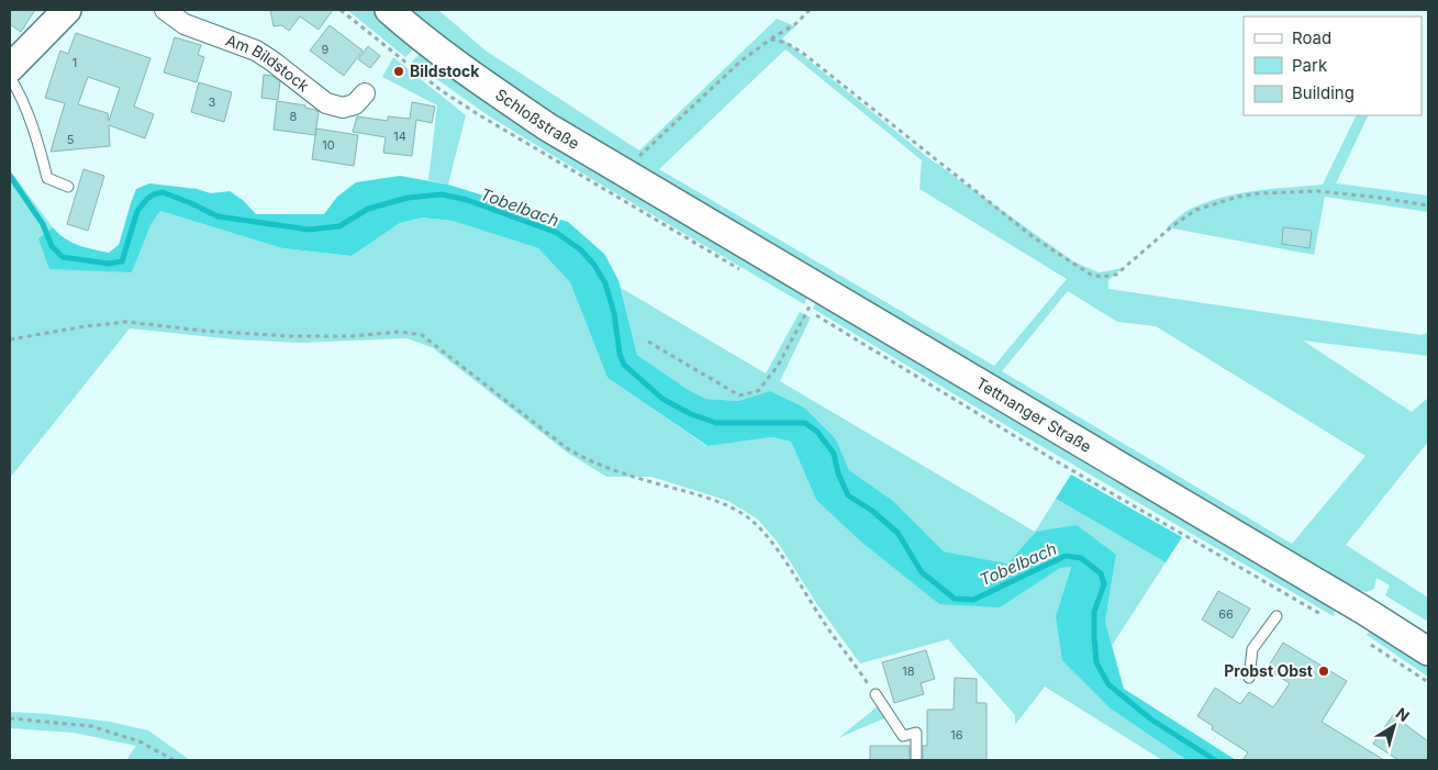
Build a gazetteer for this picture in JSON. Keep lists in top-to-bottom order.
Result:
{
  "streets": {
    "main road": ["Schloßstraße", "Tettnanger Straße"],
    "street": ["Am Bildstock"]
  },
  "crossings": [
    ["Schloßstraße", "Tettnanger Straße"]
  ],
  "water": ["Tobelbach"],
  "places": ["Bildstock", "Probst Obst"],
  "house_numbers": [
    "9",
    "1",
    "3",
    "8",
    "14",
    "5",
    "10",
    "66",
    "18",
    "16"
  ],
  "legend": ["Road", "Park", "Building"],
  "north": "top right"
}
